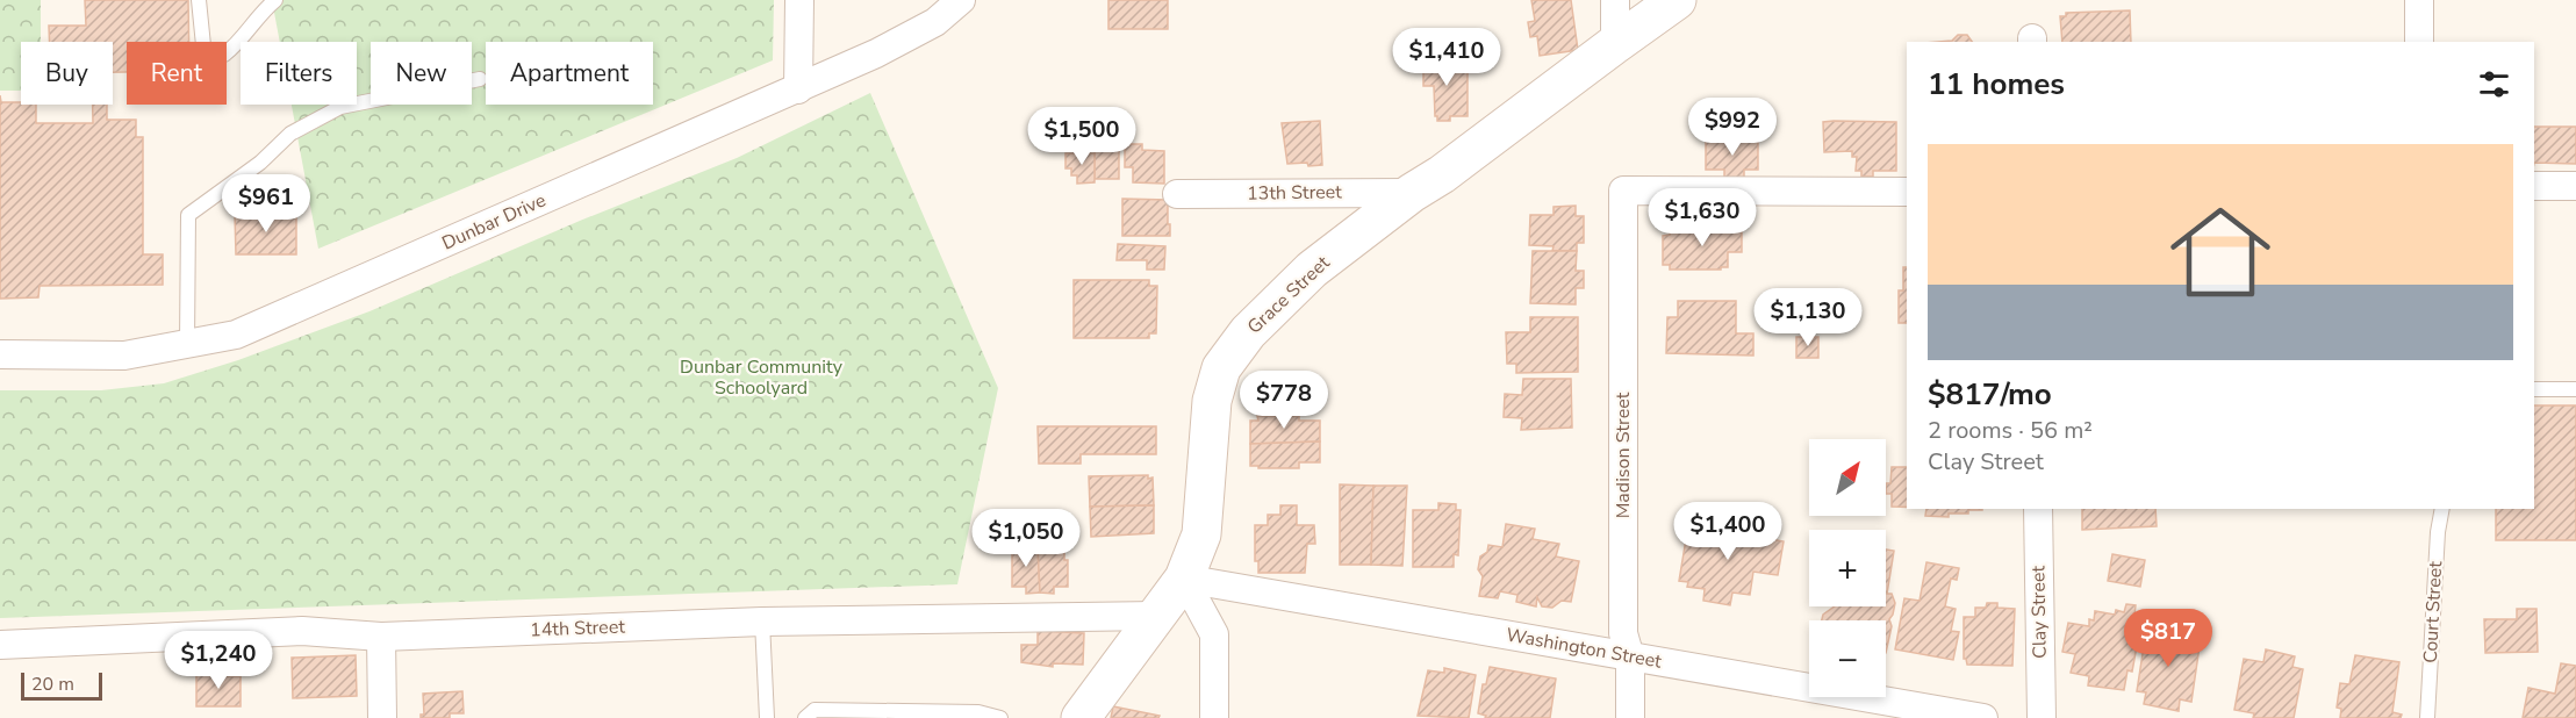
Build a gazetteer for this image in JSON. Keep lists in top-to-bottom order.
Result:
{
  "streets": {
    "main road": ["Grace Street"],
    "street": [
      "13th Street",
      "Dunbar Drive",
      "Madison Street",
      "Clay Street",
      "14th Street",
      "Washington Street"
    ],
    "lane": ["Court Street"]
  },
  "crossings": [
    ["13th Street", "Grace Street"],
    ["Grace Street", "14th Street"],
    ["Grace Street", "Washington Street"],
    ["Madison Street", "Washington Street"]
  ],
  "parks": ["Dunbar Community Schoolyard"],
  "scale_bar": "20 m",
  "north": "top right",
  "page": {
    "price": [
      "$1,410",
      "$992",
      "$1,500",
      "$961",
      "$1,630",
      "$1,130",
      "$778",
      "$1,400",
      "$1,050",
      "$817",
      "$1,240"
    ],
    "chip": [
      "Buy",
      "Rent",
      "Filters",
      "New",
      "Apartment"
    ],
    "heading": "11 homes",
    "list": [
      {
        "name": "$817/mo",
        "note": "2 rooms · 56 m² · Clay Street"
      }
    ],
    "map_buttons": ["+", "−"],
    "scale": "20 m"
  }
}
